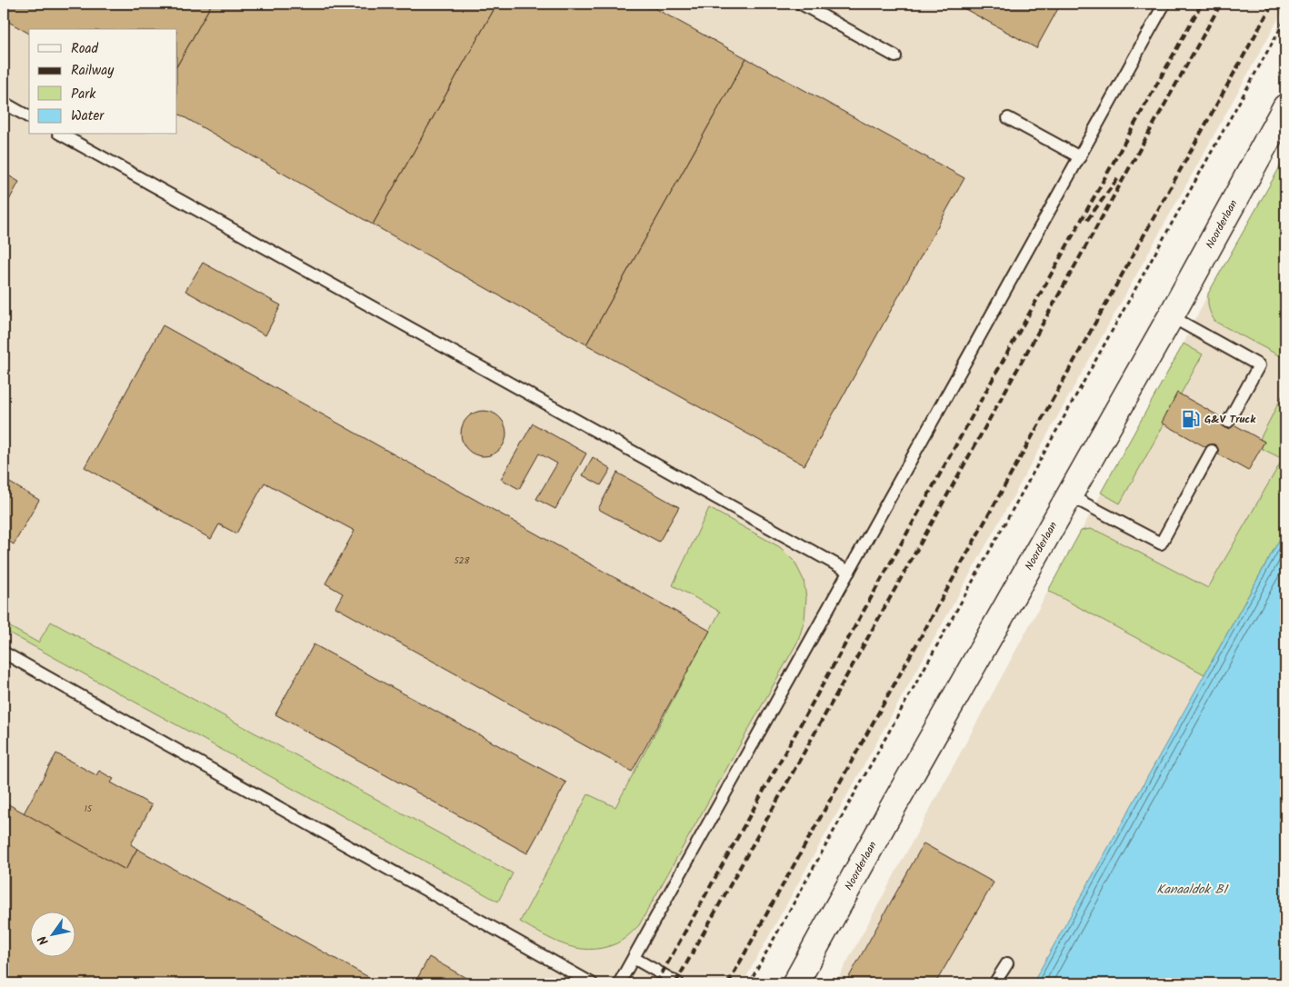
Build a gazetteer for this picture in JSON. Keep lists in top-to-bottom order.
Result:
{
  "streets": {
    "main road": ["Noorderlaan"]
  },
  "water": ["Kanaaldok B1"],
  "places": {
    "fuel station": ["G&V Truck"]
  },
  "house_numbers": ["528", "15"],
  "legend": [
    "Road",
    "Railway",
    "Park",
    "Water"
  ],
  "north": "bottom left"
}
